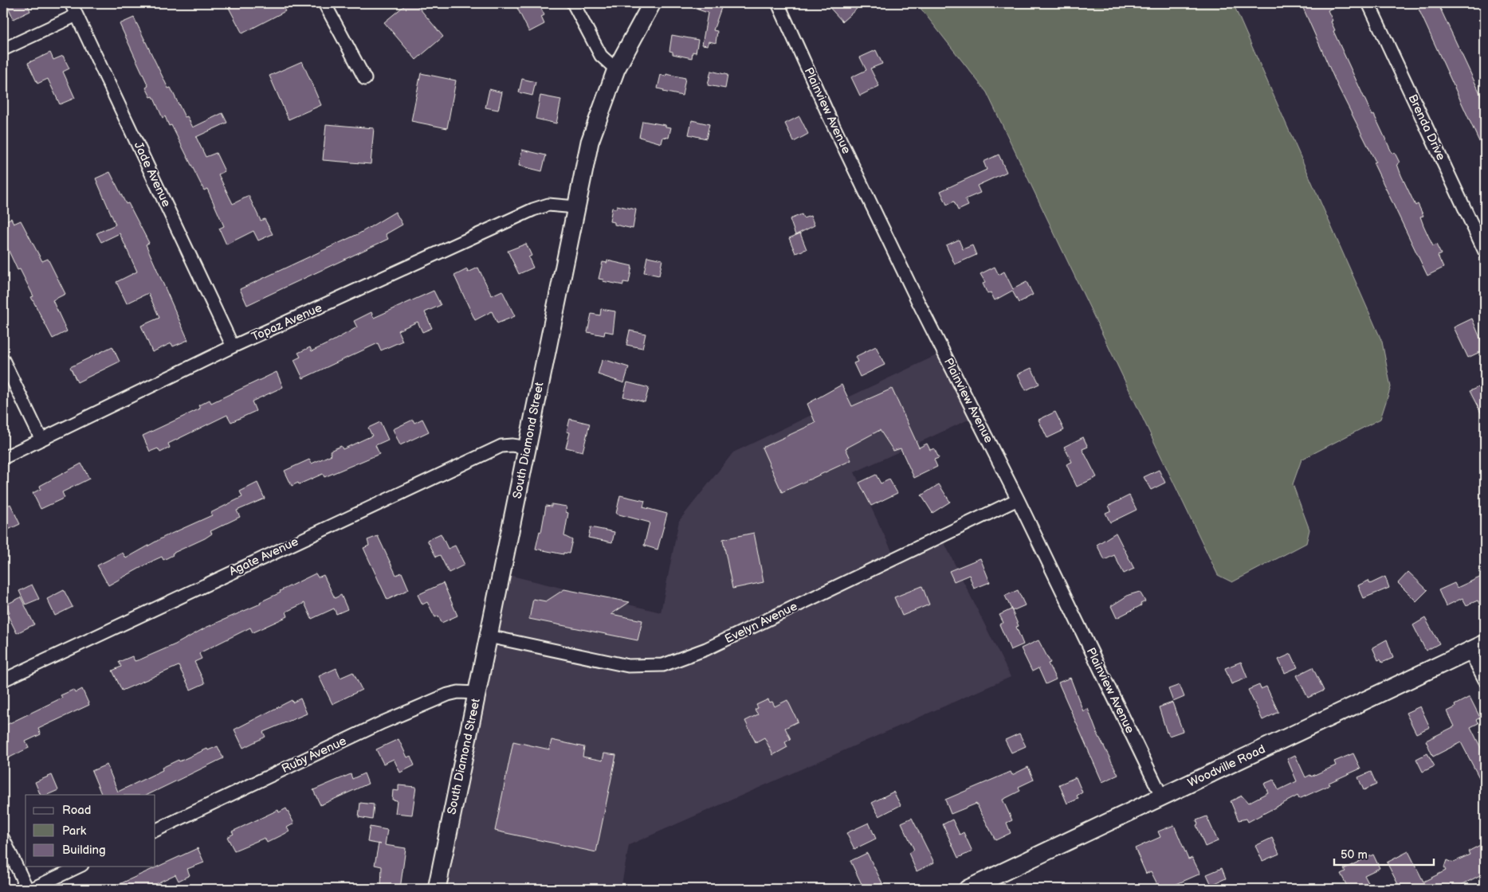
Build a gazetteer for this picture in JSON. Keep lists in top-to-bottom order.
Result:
{
  "streets": {
    "street": [
      "Plainview Avenue",
      "Brenda Drive",
      "Jade Avenue",
      "Topaz Avenue",
      "South Diamond Street",
      "Agate Avenue",
      "Evelyn Avenue",
      "Ruby Avenue",
      "Woodville Road"
    ]
  },
  "crossings": [
    ["Plainview Avenue", "Evelyn Avenue"],
    ["Plainview Avenue", "Woodville Road"],
    ["Jade Avenue", "Topaz Avenue"],
    ["Topaz Avenue", "South Diamond Street"],
    ["South Diamond Street", "Agate Avenue"],
    ["South Diamond Street", "Evelyn Avenue"],
    ["South Diamond Street", "Ruby Avenue"]
  ],
  "legend": ["Road", "Park", "Building"],
  "scale_bar": "50 m"
}
